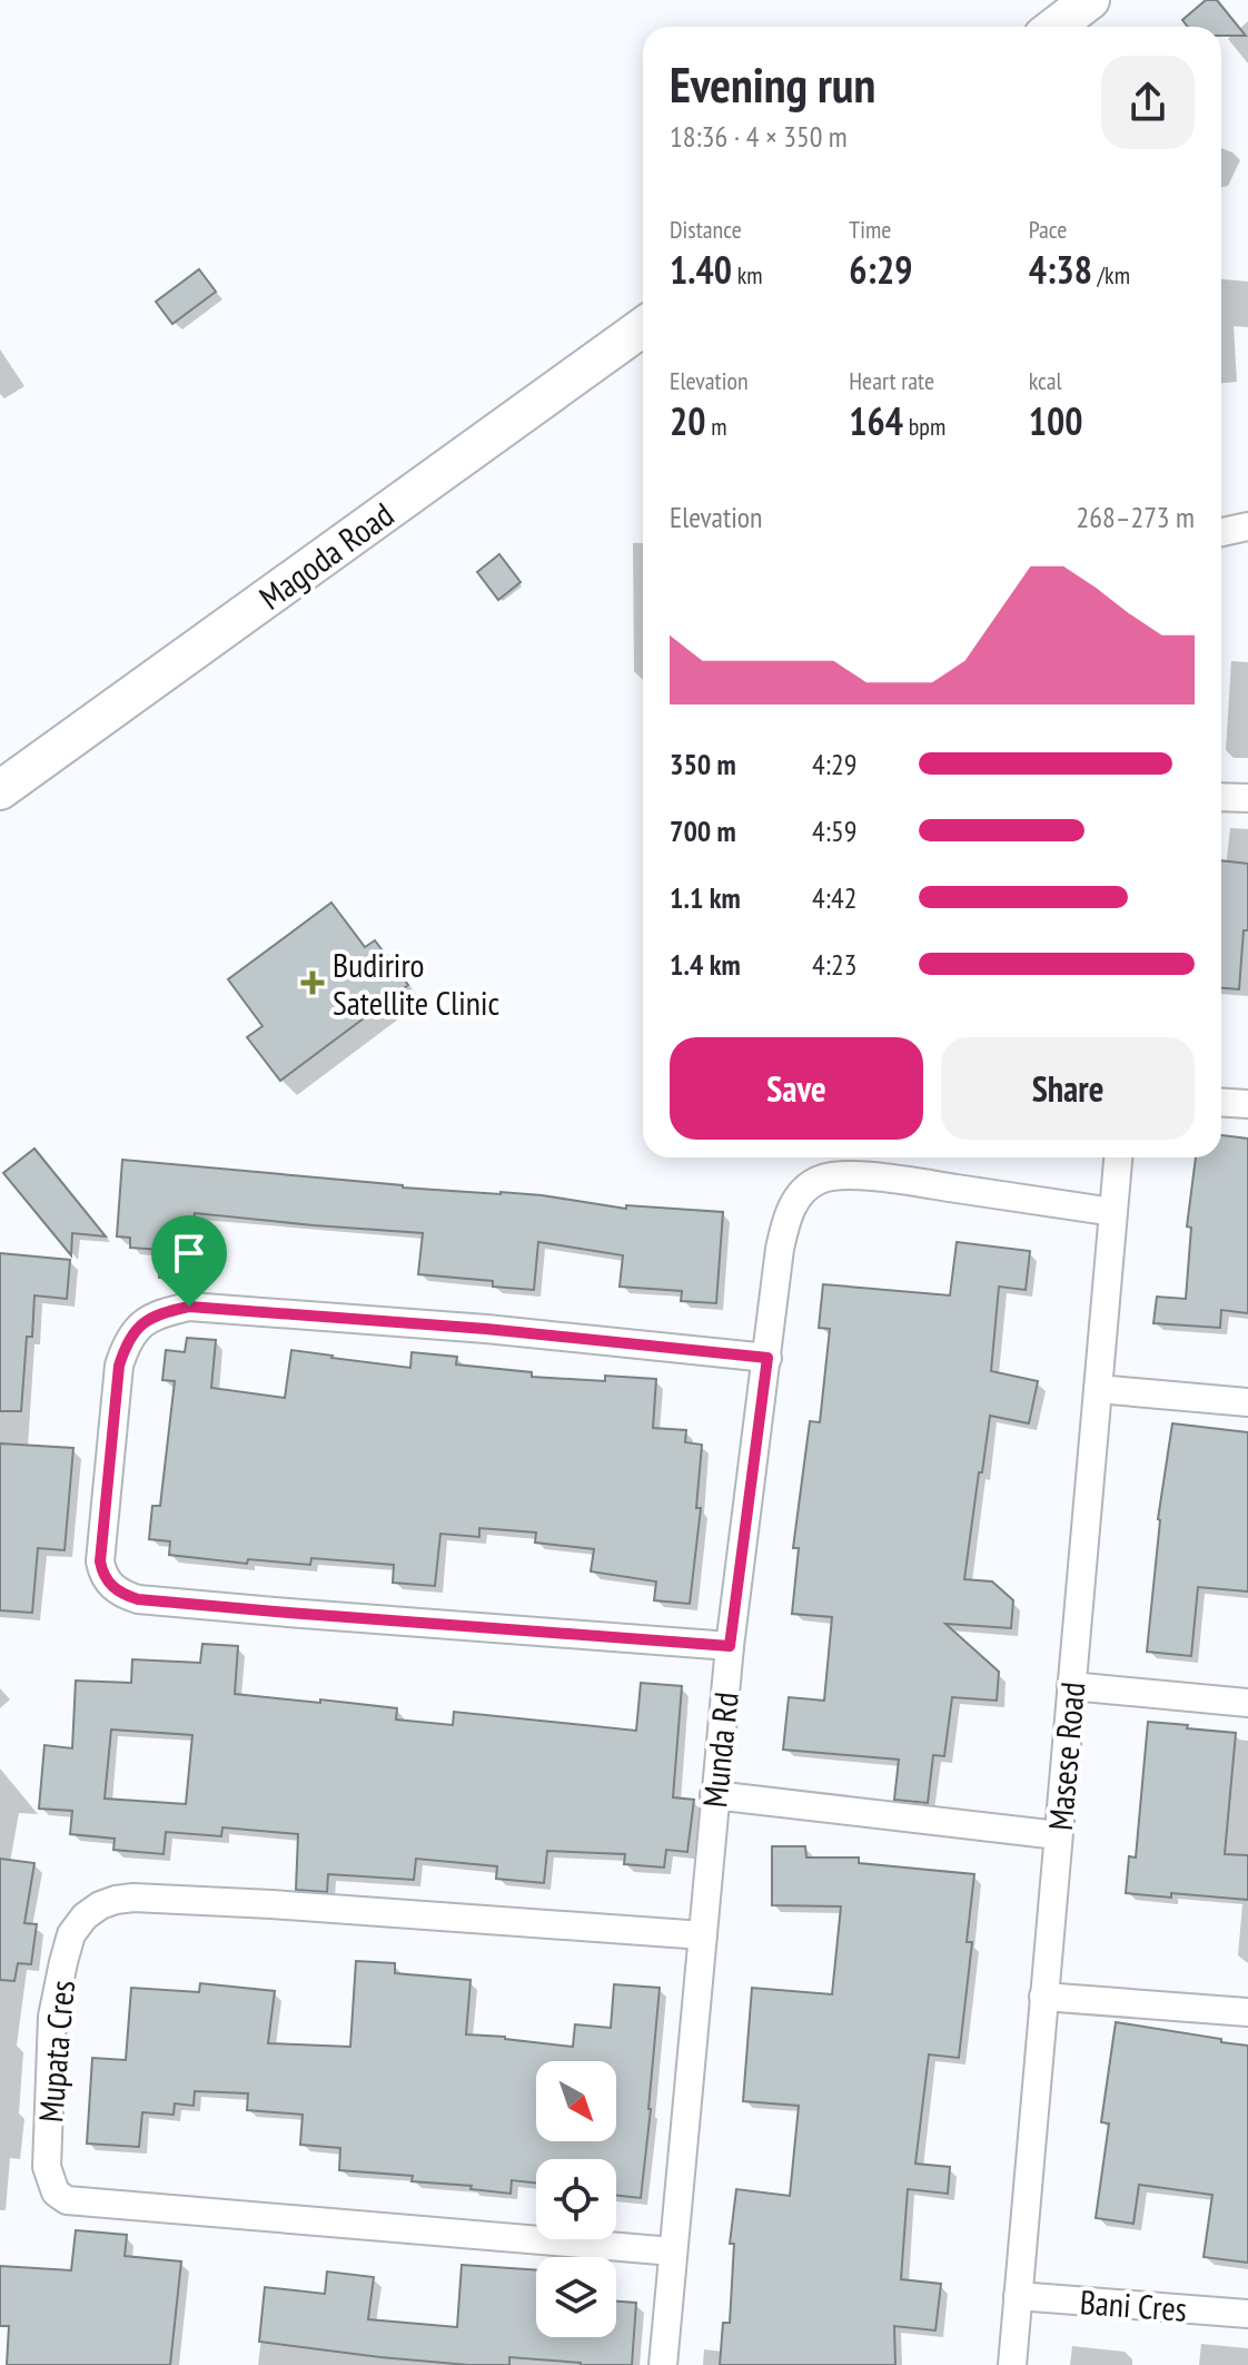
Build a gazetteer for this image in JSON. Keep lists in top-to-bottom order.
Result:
{
  "streets": {
    "street": [
      "Magoda Road",
      "Munda Rd",
      "Masese Road",
      "Mupata Cres",
      "Bani Cres"
    ]
  },
  "crossings": [
    ["Munda Rd", "Masese Road"],
    ["Munda Rd", "Mupata Cres"],
    ["Masese Road", "Bani Cres"]
  ],
  "places": {
    "health": ["Budiriro Satellite Clinic"]
  },
  "north": "bottom right",
  "page": {
    "heading": ["Evening run", "18:36 · 4 × 350 m"],
    "stats": [
      ["Distance", "1.40 km"],
      ["Time", "6:29"],
      ["Pace", "4:38 /km"],
      ["Elevation", "20 m"],
      ["Heart rate", "164 bpm"],
      ["kcal", "100"]
    ],
    "chart": ["Elevation", "268–273 m"],
    "list": [
      {
        "name": "350 m",
        "note": "4:29"
      },
      {
        "name": "700 m",
        "note": "4:59"
      },
      {
        "name": "1.1 km",
        "note": "4:42"
      },
      {
        "name": "1.4 km",
        "note": "4:23"
      }
    ],
    "buttons": ["Save", "Share"]
  }
}
